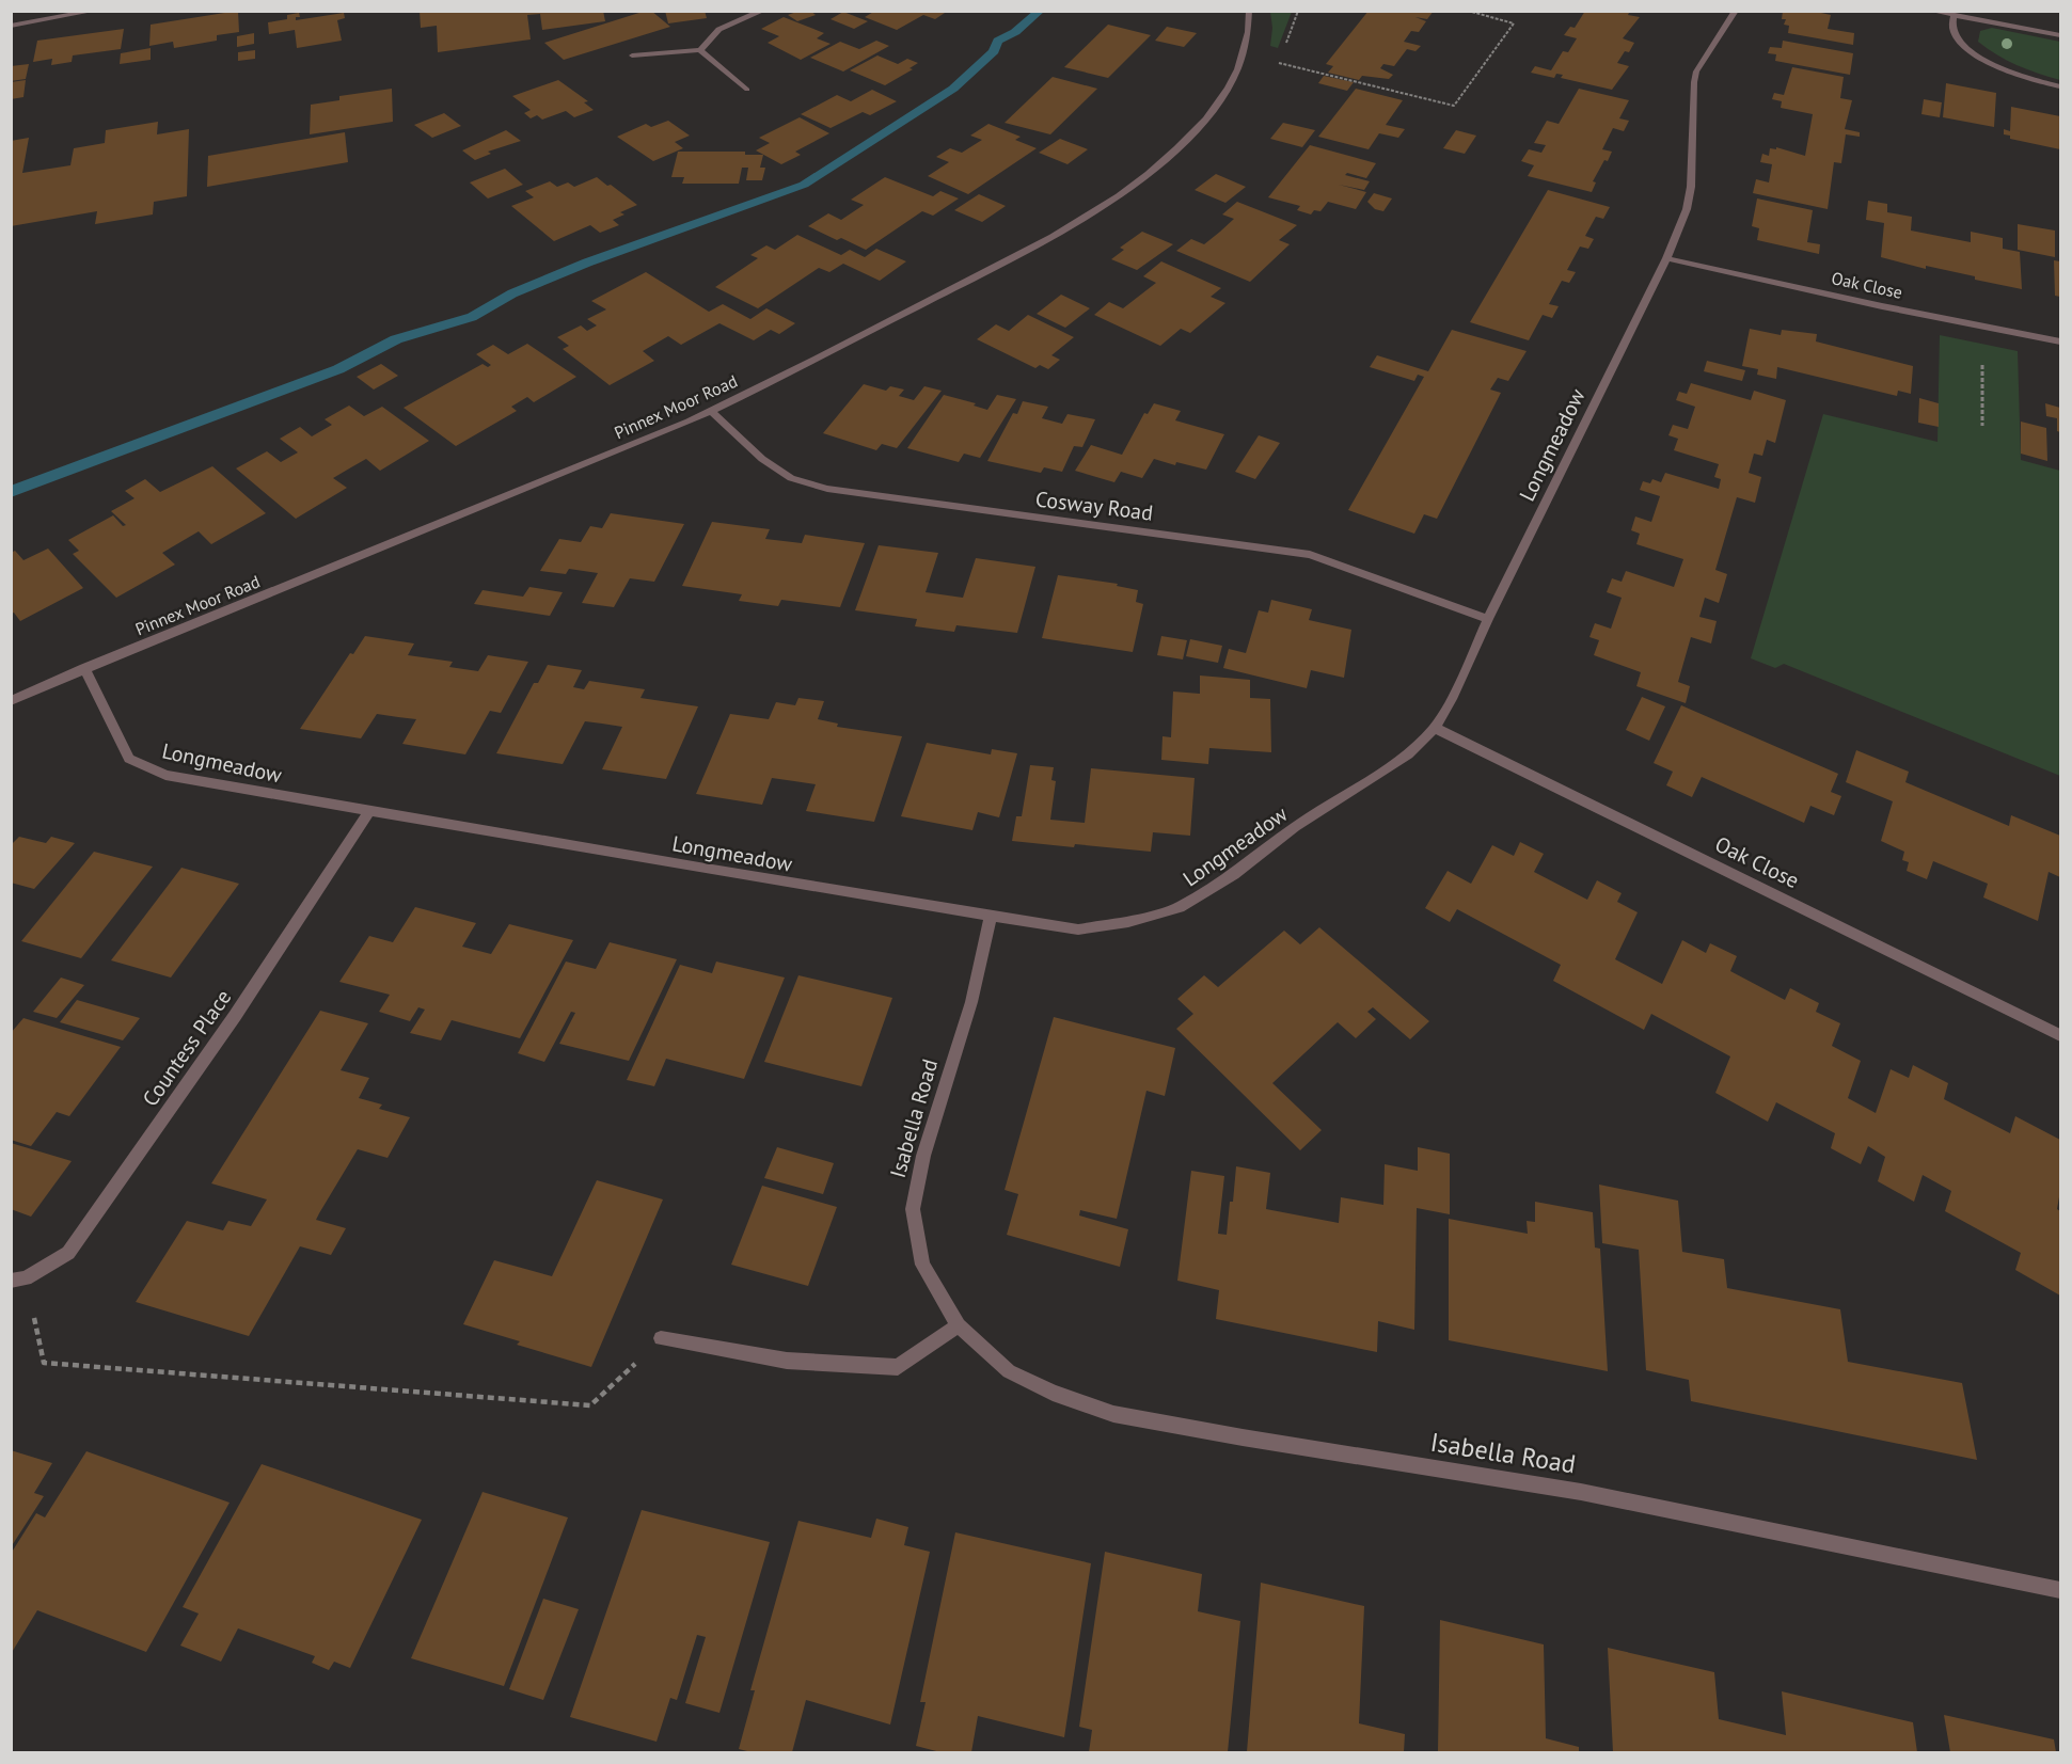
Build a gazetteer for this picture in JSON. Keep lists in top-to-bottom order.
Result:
{
  "streets": {
    "street": [
      "Oak Close",
      "Pinnex Moor Road",
      "Longmeadow",
      "Cosway Road",
      "Countess Place",
      "Isabella Road"
    ]
  },
  "crossings": [
    ["Oak Close", "Longmeadow"],
    ["Pinnex Moor Road", "Longmeadow"],
    ["Pinnex Moor Road", "Cosway Road"],
    ["Longmeadow", "Cosway Road"],
    ["Longmeadow", "Countess Place"],
    ["Longmeadow", "Isabella Road"]
  ]
}
